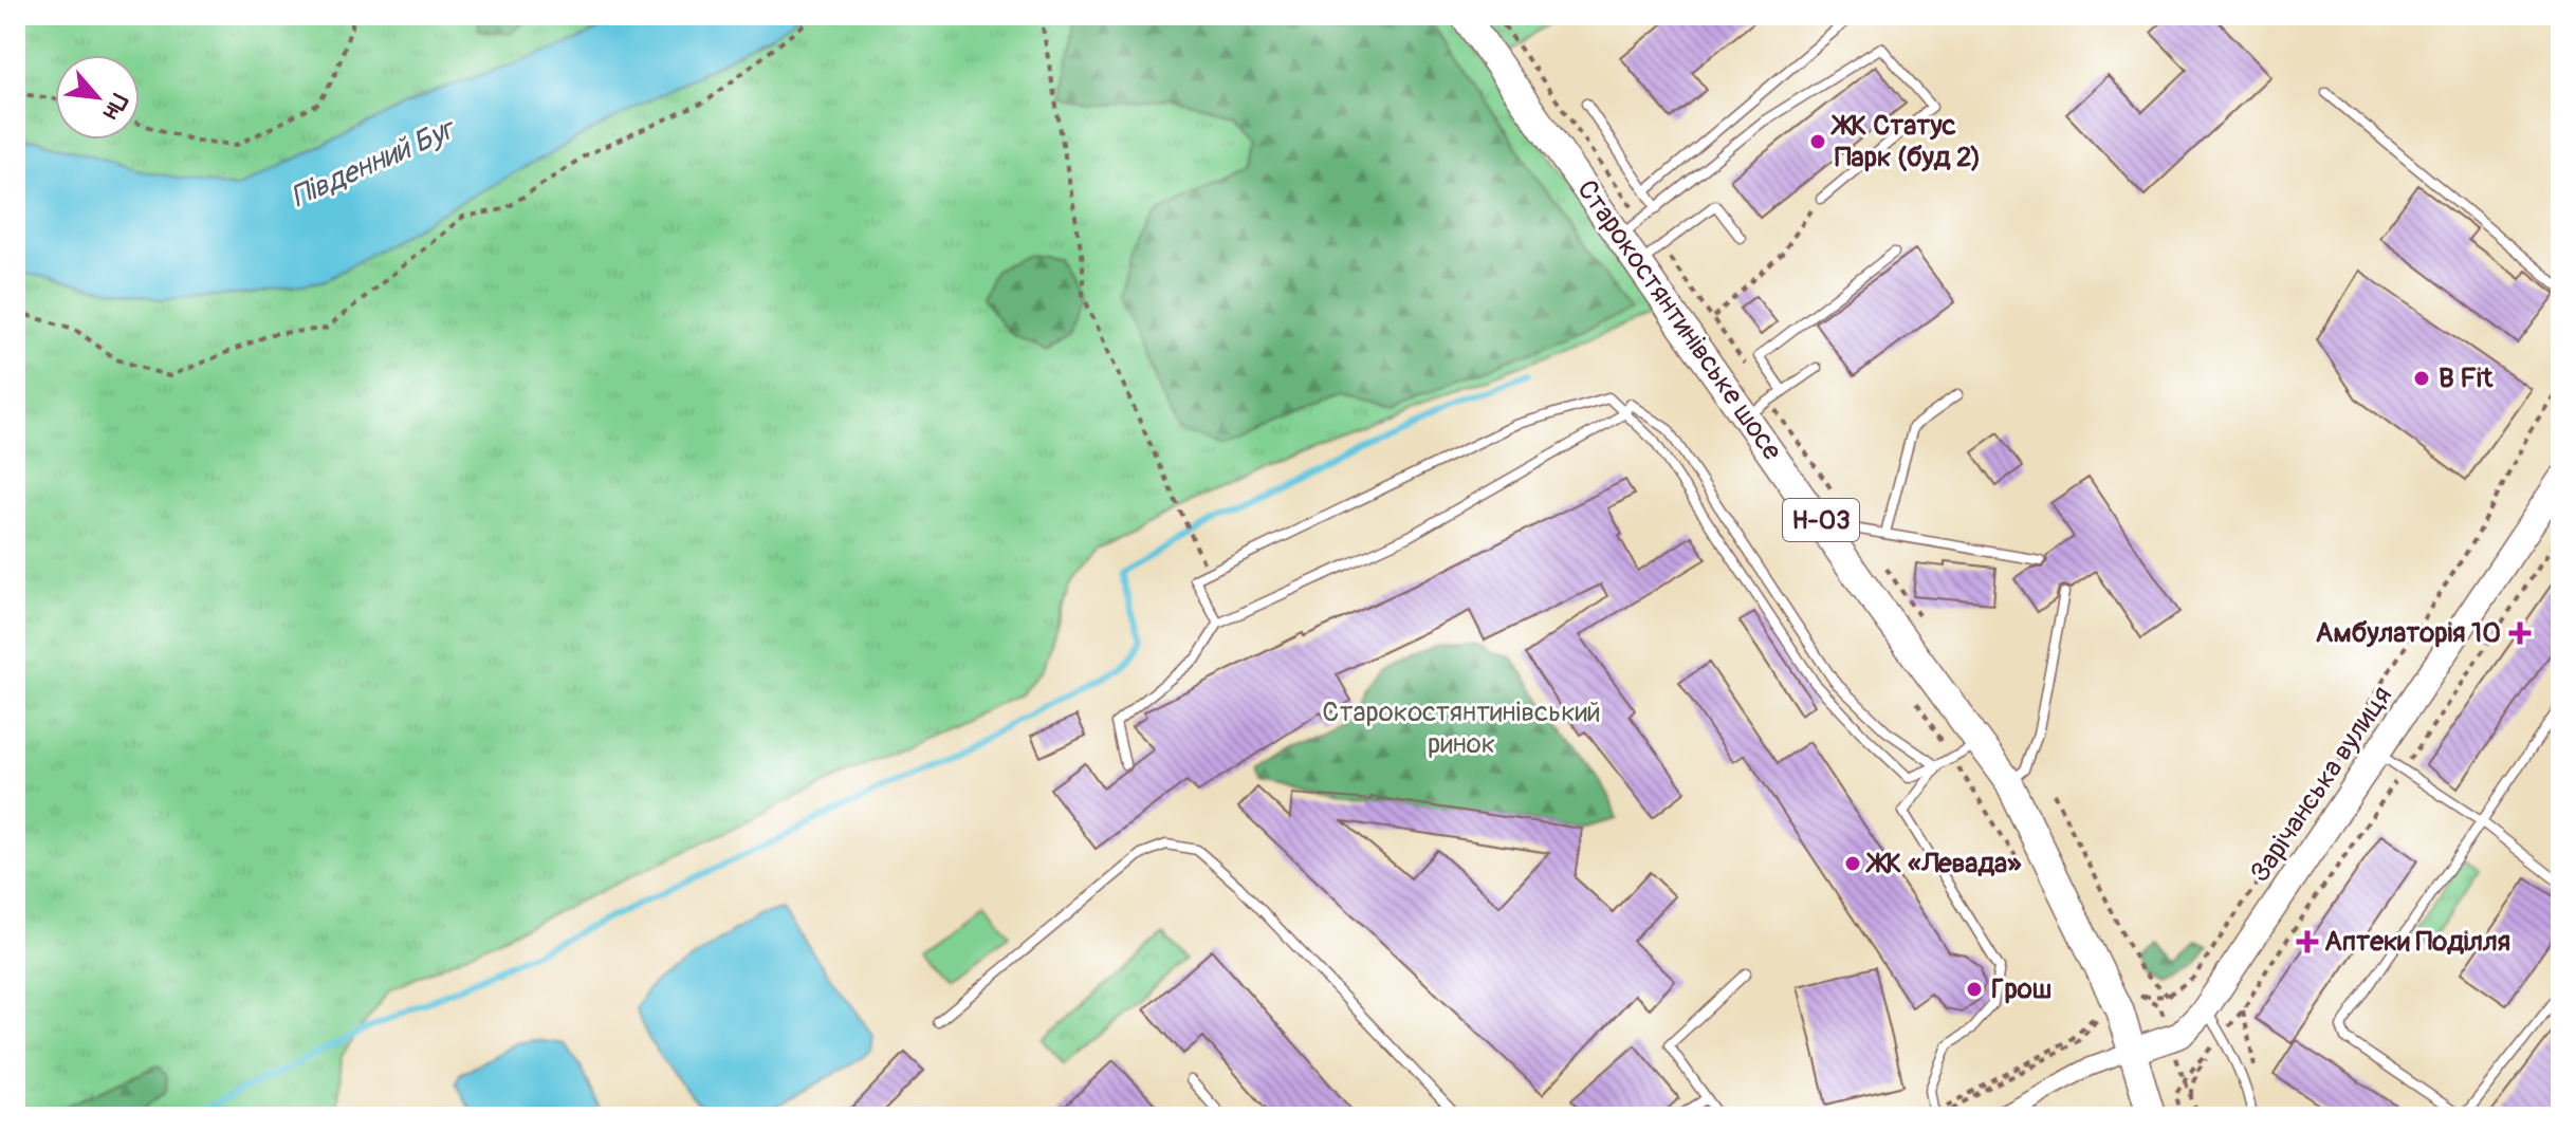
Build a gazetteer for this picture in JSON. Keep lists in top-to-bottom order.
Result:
{
  "streets": {
    "main road": ["Старокостянтинівське шосе", "Н-03"],
    "street": ["Зарічанська вулиця"]
  },
  "crossings": [
    ["Старокостянтинівське шосе", "Зарічанська вулиця"]
  ],
  "water": ["Південний Буг"],
  "parks": ["Старокостянтинівський ринок"],
  "places": {
    "other": [
      "ЖК Статус Парк (буд 2)",
      "B Fit",
      "ЖК «Левада»",
      "Грош"
    ],
    "health": ["Амбулаторія 10", "Аптеки Поділля"]
  },
  "north": "bottom right"
}
